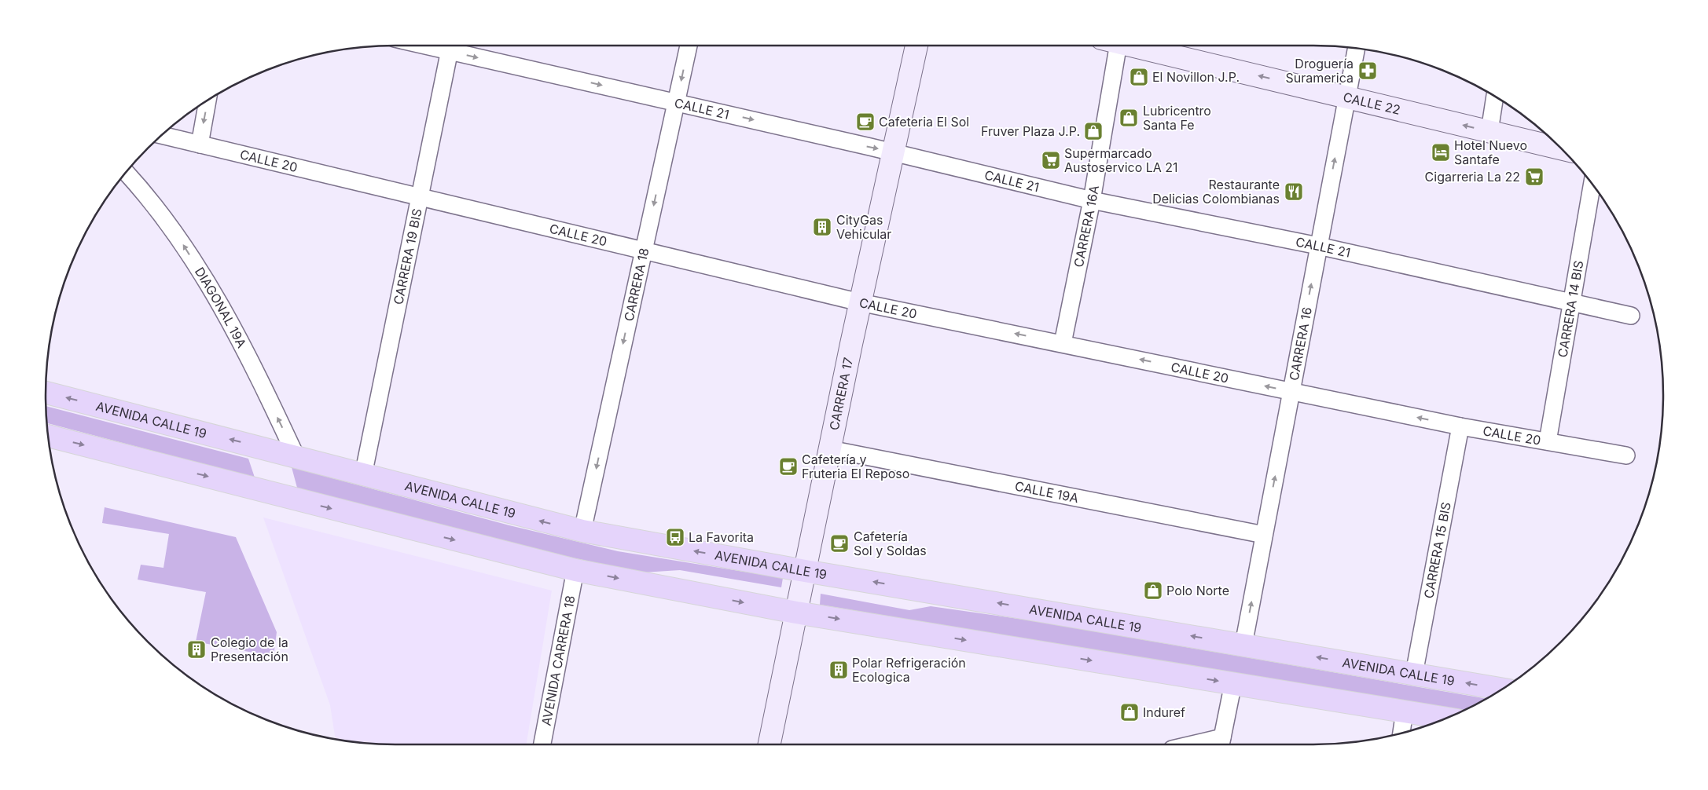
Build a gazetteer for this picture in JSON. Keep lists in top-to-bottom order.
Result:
{
  "streets": {
    "main road": ["AVENIDA CALLE 19"],
    "street": [
      "CALLE 22",
      "CALLE 21",
      "CALLE 20",
      "CARRERA 16A",
      "CARRERA 19 BIS",
      "CARRERA 18",
      "DIAGONAL 19A",
      "CARRERA 14 BIS",
      "CARRERA 16",
      "CARRERA 17",
      "CALLE 19A",
      "CARRERA 15 BIS",
      "AVENIDA CARRERA 18"
    ]
  },
  "crossings": [
    ["CALLE 22", "CARRERA 16"],
    ["CALLE 21", "CARRERA 16A"],
    ["CALLE 21", "CARRERA 18"],
    ["CALLE 21", "CARRERA 14 BIS"],
    ["CALLE 21", "CARRERA 16"],
    ["CALLE 21", "CARRERA 17"],
    ["CALLE 20", "CARRERA 16A"],
    ["CALLE 20", "CARRERA 19 BIS"],
    ["CALLE 20", "CARRERA 18"],
    ["CALLE 20", "CARRERA 14 BIS"],
    ["CALLE 20", "CARRERA 16"],
    ["CALLE 20", "CARRERA 17"],
    ["CALLE 20", "CARRERA 15 BIS"],
    ["CARRERA 19 BIS", "AVENIDA CALLE 19"],
    ["CARRERA 18", "AVENIDA CALLE 19"],
    ["DIAGONAL 19A", "AVENIDA CALLE 19"],
    ["CARRERA 16", "AVENIDA CALLE 19"],
    ["CARRERA 16", "CALLE 19A"],
    ["CARRERA 17", "AVENIDA CALLE 19"],
    ["CARRERA 17", "CALLE 19A"],
    ["AVENIDA CALLE 19", "CARRERA 15 BIS"]
  ],
  "one_way": [
    "CALLE 22",
    "CALLE 21",
    "CALLE 20",
    "CARRERA 18",
    "DIAGONAL 19A",
    "CARRERA 16"
  ],
  "places": {
    "pharmacy": ["Droguería Suramerica"],
    "shop": [
      "El Novillon J.P.",
      "Lubricentro Santa Fe",
      "Fruver Plaza J.P.",
      "Polo Norte",
      "Induref"
    ],
    "cafe": ["Cafeteria El Sol", "Cafetería y Fruteria El Reposo", "Cafetería Sol y Soldas"],
    "hotel": ["Hotel Nuevo Santafe"],
    "supermarket": ["Supermarcado Austoservico LA 21", "Cigarreria La 22"],
    "restaurant": ["Restaurante Delicias Colombianas"],
    "building": ["CityGas Vehicular", "Colegio de la Presentación", "Polar Refrigeración Ecologica"],
    "bus stop": ["La Favorita"]
  }
}
